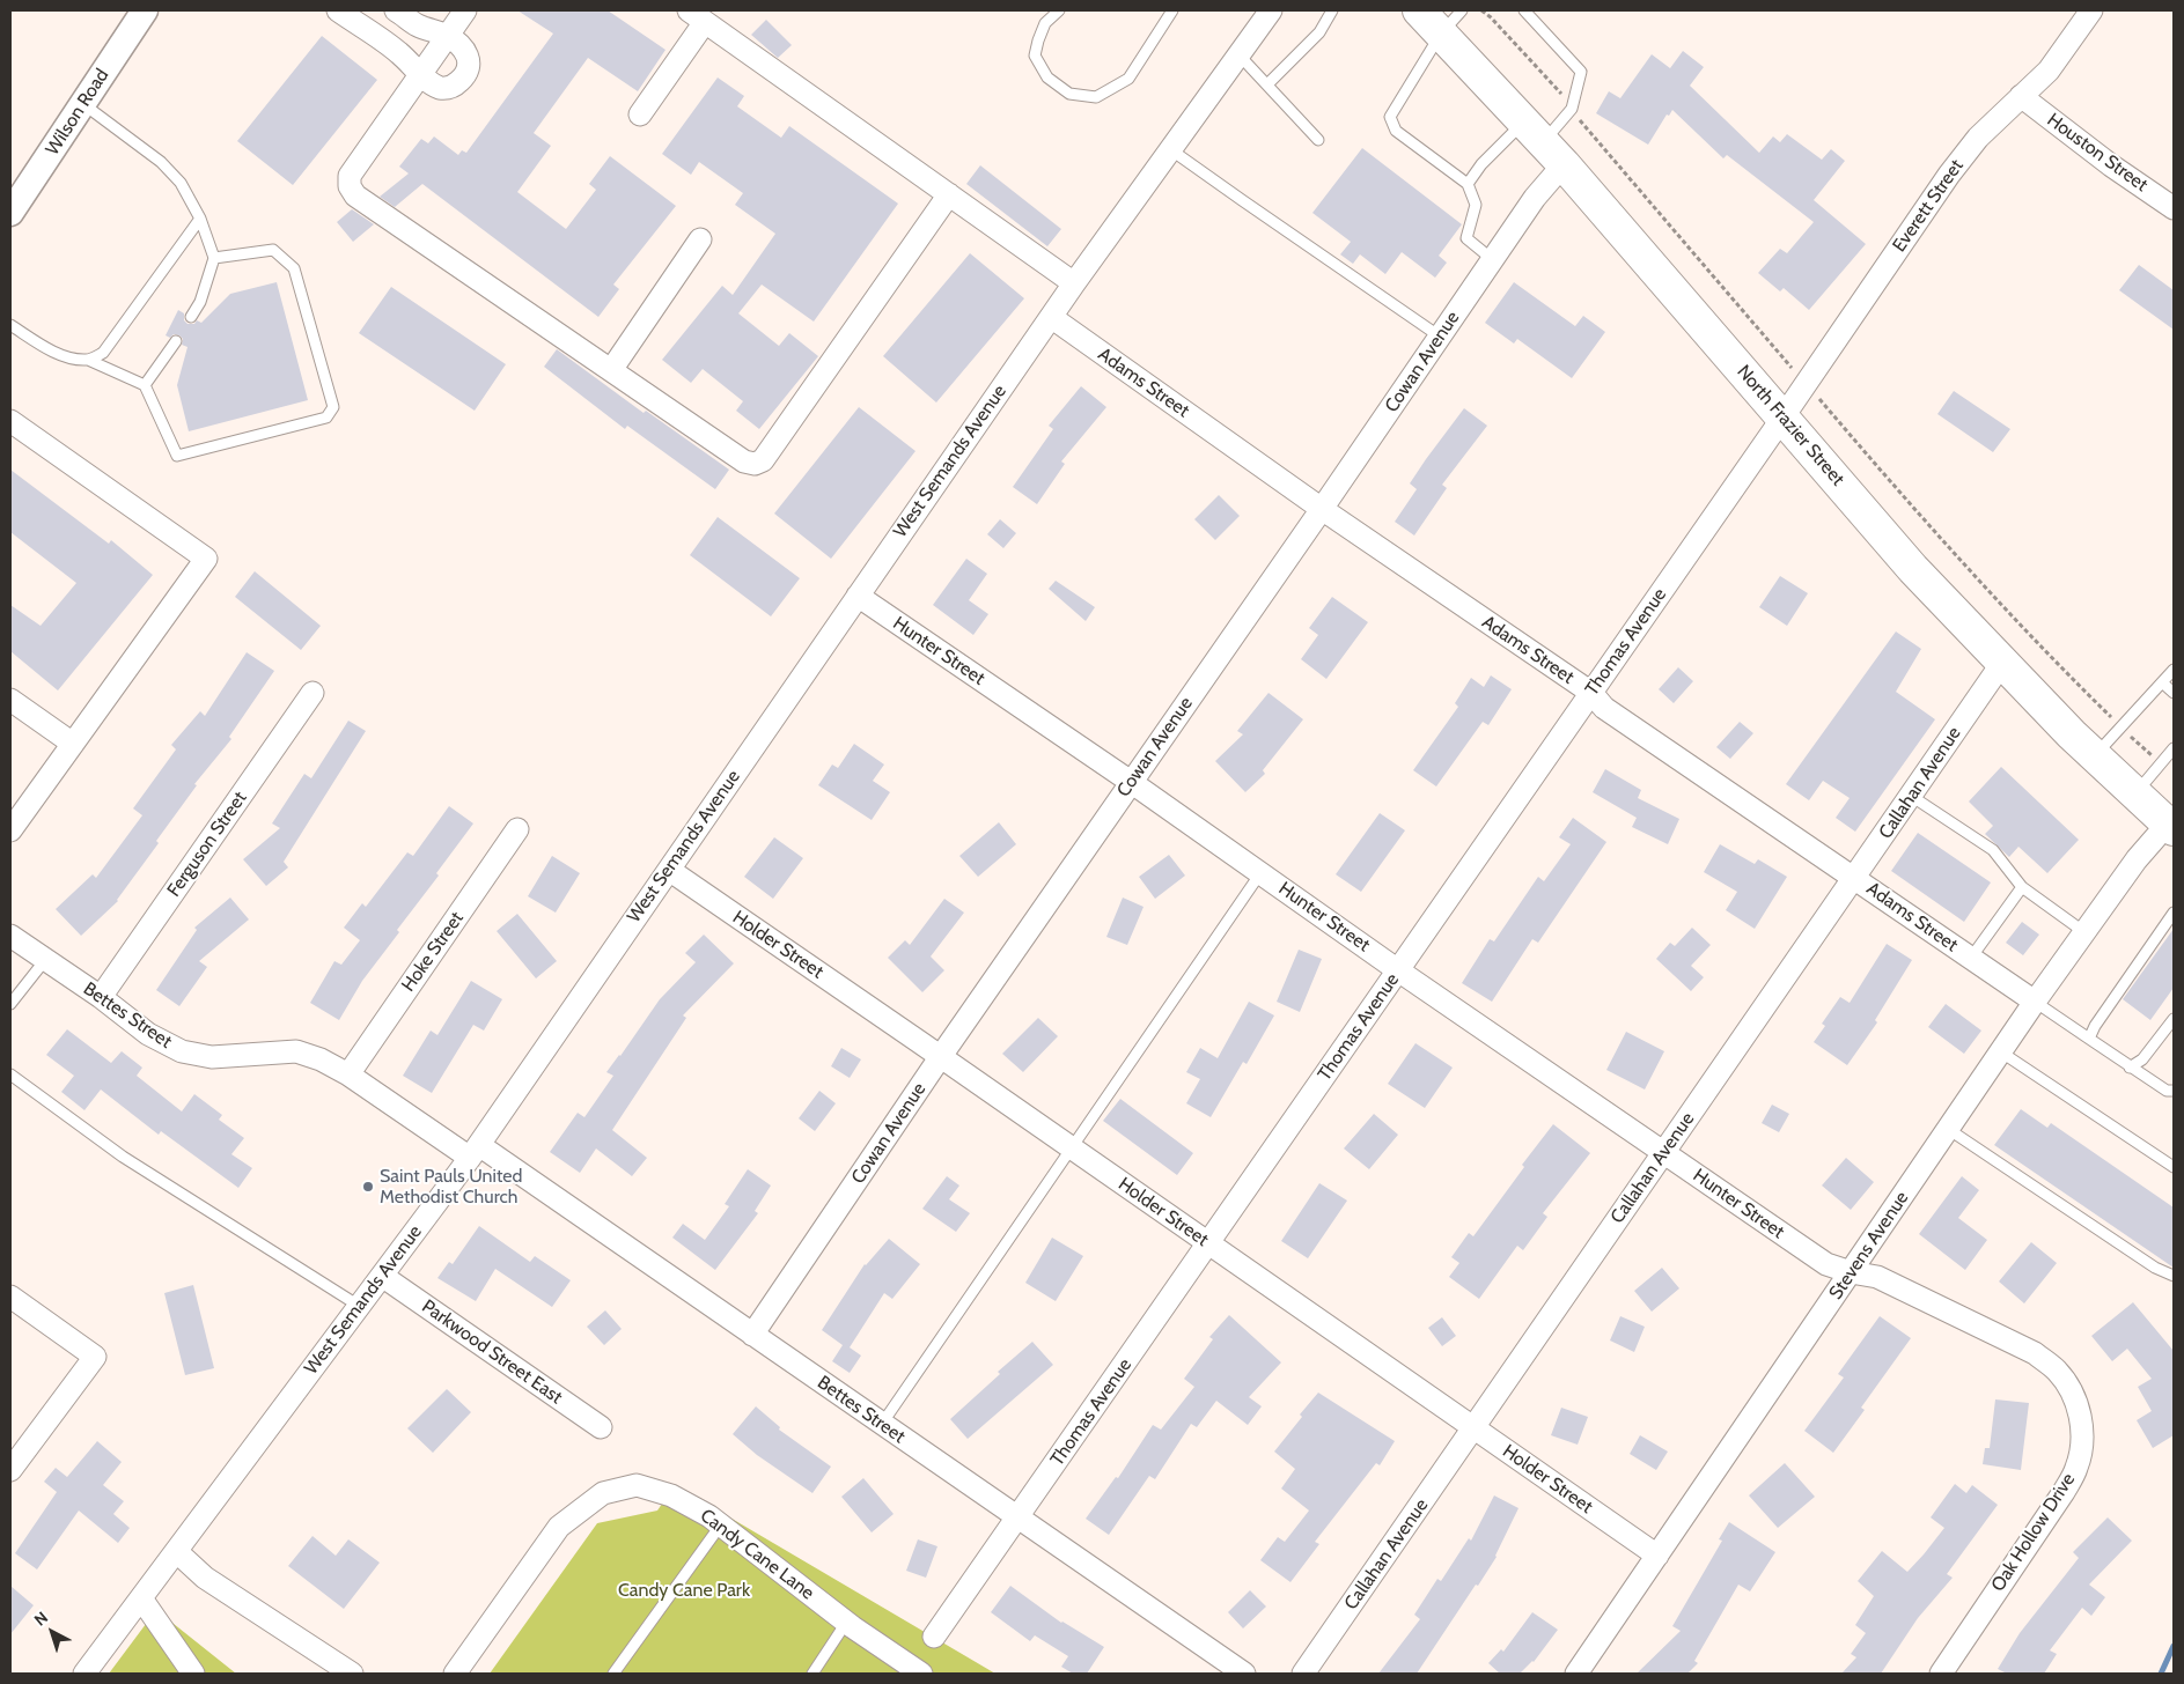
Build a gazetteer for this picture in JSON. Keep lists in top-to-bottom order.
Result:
{
  "streets": {
    "main road": ["North Frazier Street"],
    "street": [
      "Wilson Road",
      "Houston Street",
      "Everett Street",
      "Cowan Avenue",
      "Adams Street",
      "West Semands Avenue",
      "Thomas Avenue",
      "Hunter Street",
      "Callahan Avenue",
      "Ferguson Street",
      "Holder Street",
      "Hoke Street",
      "Bettes Street",
      "Stevens Avenue",
      "Parkwood Street East",
      "Oak Hollow Drive",
      "Candy Cane Lane"
    ]
  },
  "crossings": [
    ["Houston Street", "Everett Street"],
    ["Everett Street", "North Frazier Street"],
    ["Everett Street", "Thomas Avenue"],
    ["Cowan Avenue", "Adams Street"],
    ["Cowan Avenue", "North Frazier Street"],
    ["Cowan Avenue", "Hunter Street"],
    ["Cowan Avenue", "Holder Street"],
    ["Cowan Avenue", "Bettes Street"],
    ["Adams Street", "West Semands Avenue"],
    ["Adams Street", "Thomas Avenue"],
    ["Adams Street", "Callahan Avenue"],
    ["Adams Street", "Stevens Avenue"],
    ["North Frazier Street", "Thomas Avenue"],
    ["North Frazier Street", "Callahan Avenue"],
    ["North Frazier Street", "Stevens Avenue"],
    ["West Semands Avenue", "Hunter Street"],
    ["West Semands Avenue", "Holder Street"],
    ["West Semands Avenue", "Bettes Street"],
    ["West Semands Avenue", "Parkwood Street East"],
    ["Thomas Avenue", "Hunter Street"],
    ["Thomas Avenue", "Holder Street"],
    ["Thomas Avenue", "Bettes Street"],
    ["Hunter Street", "Callahan Avenue"],
    ["Hunter Street", "Stevens Avenue"],
    ["Hunter Street", "Oak Hollow Drive"],
    ["Callahan Avenue", "Holder Street"],
    ["Ferguson Street", "Bettes Street"],
    ["Holder Street", "Stevens Avenue"],
    ["Hoke Street", "Bettes Street"],
    ["Stevens Avenue", "Oak Hollow Drive"]
  ],
  "parks": ["Candy Cane Park"],
  "places": ["Saint Pauls United Methodist Church"],
  "north": "top left"
}
